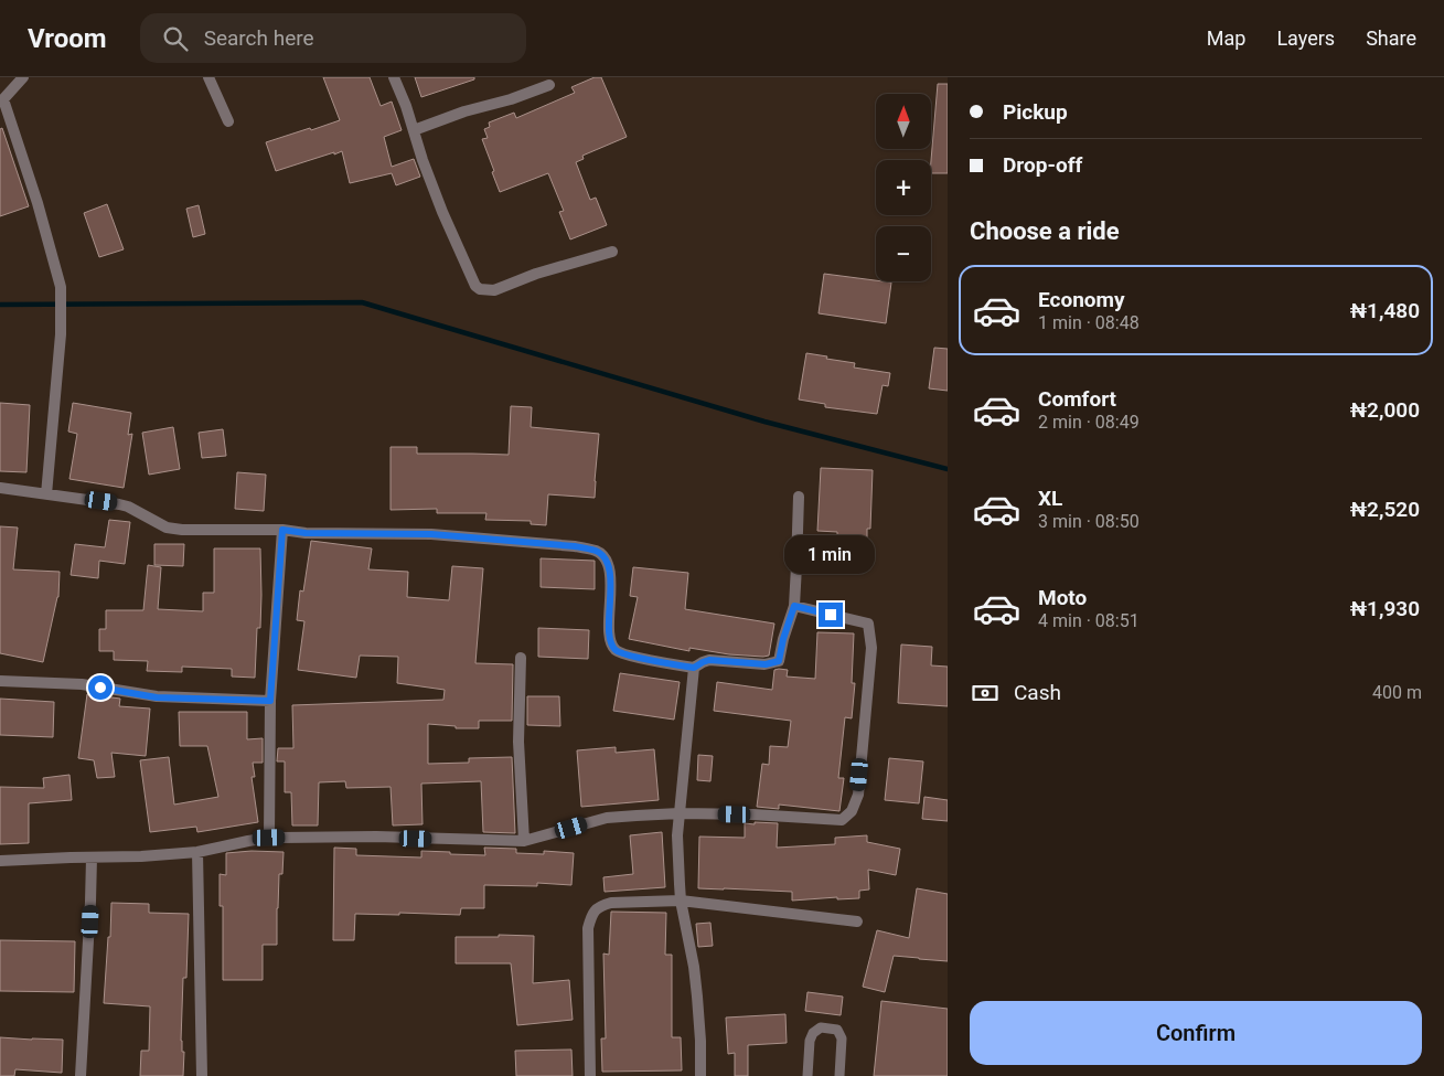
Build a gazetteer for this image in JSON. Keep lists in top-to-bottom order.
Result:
{
  "north": "top",
  "page": {
    "header": "Vroom",
    "search": "Search here",
    "nav": ["Map", "Layers", "Share"],
    "banner": ["Pickup", "Drop-off"],
    "map_buttons": ["+", "−"],
    "heading": "Choose a ride",
    "list": [
      {
        "name": "Economy",
        "note": "1 min · 08:48",
        "value": "₦1,480"
      },
      {
        "name": "Comfort",
        "note": "2 min · 08:49",
        "value": "₦2,000"
      },
      {
        "name": "XL",
        "note": "3 min · 08:50",
        "value": "₦2,520"
      },
      {
        "name": "Moto",
        "note": "4 min · 08:51",
        "value": "₦1,930"
      }
    ],
    "bubble": "1 min",
    "pay": ["Cash", "400 m"],
    "buttons": "Confirm"
  }
}
